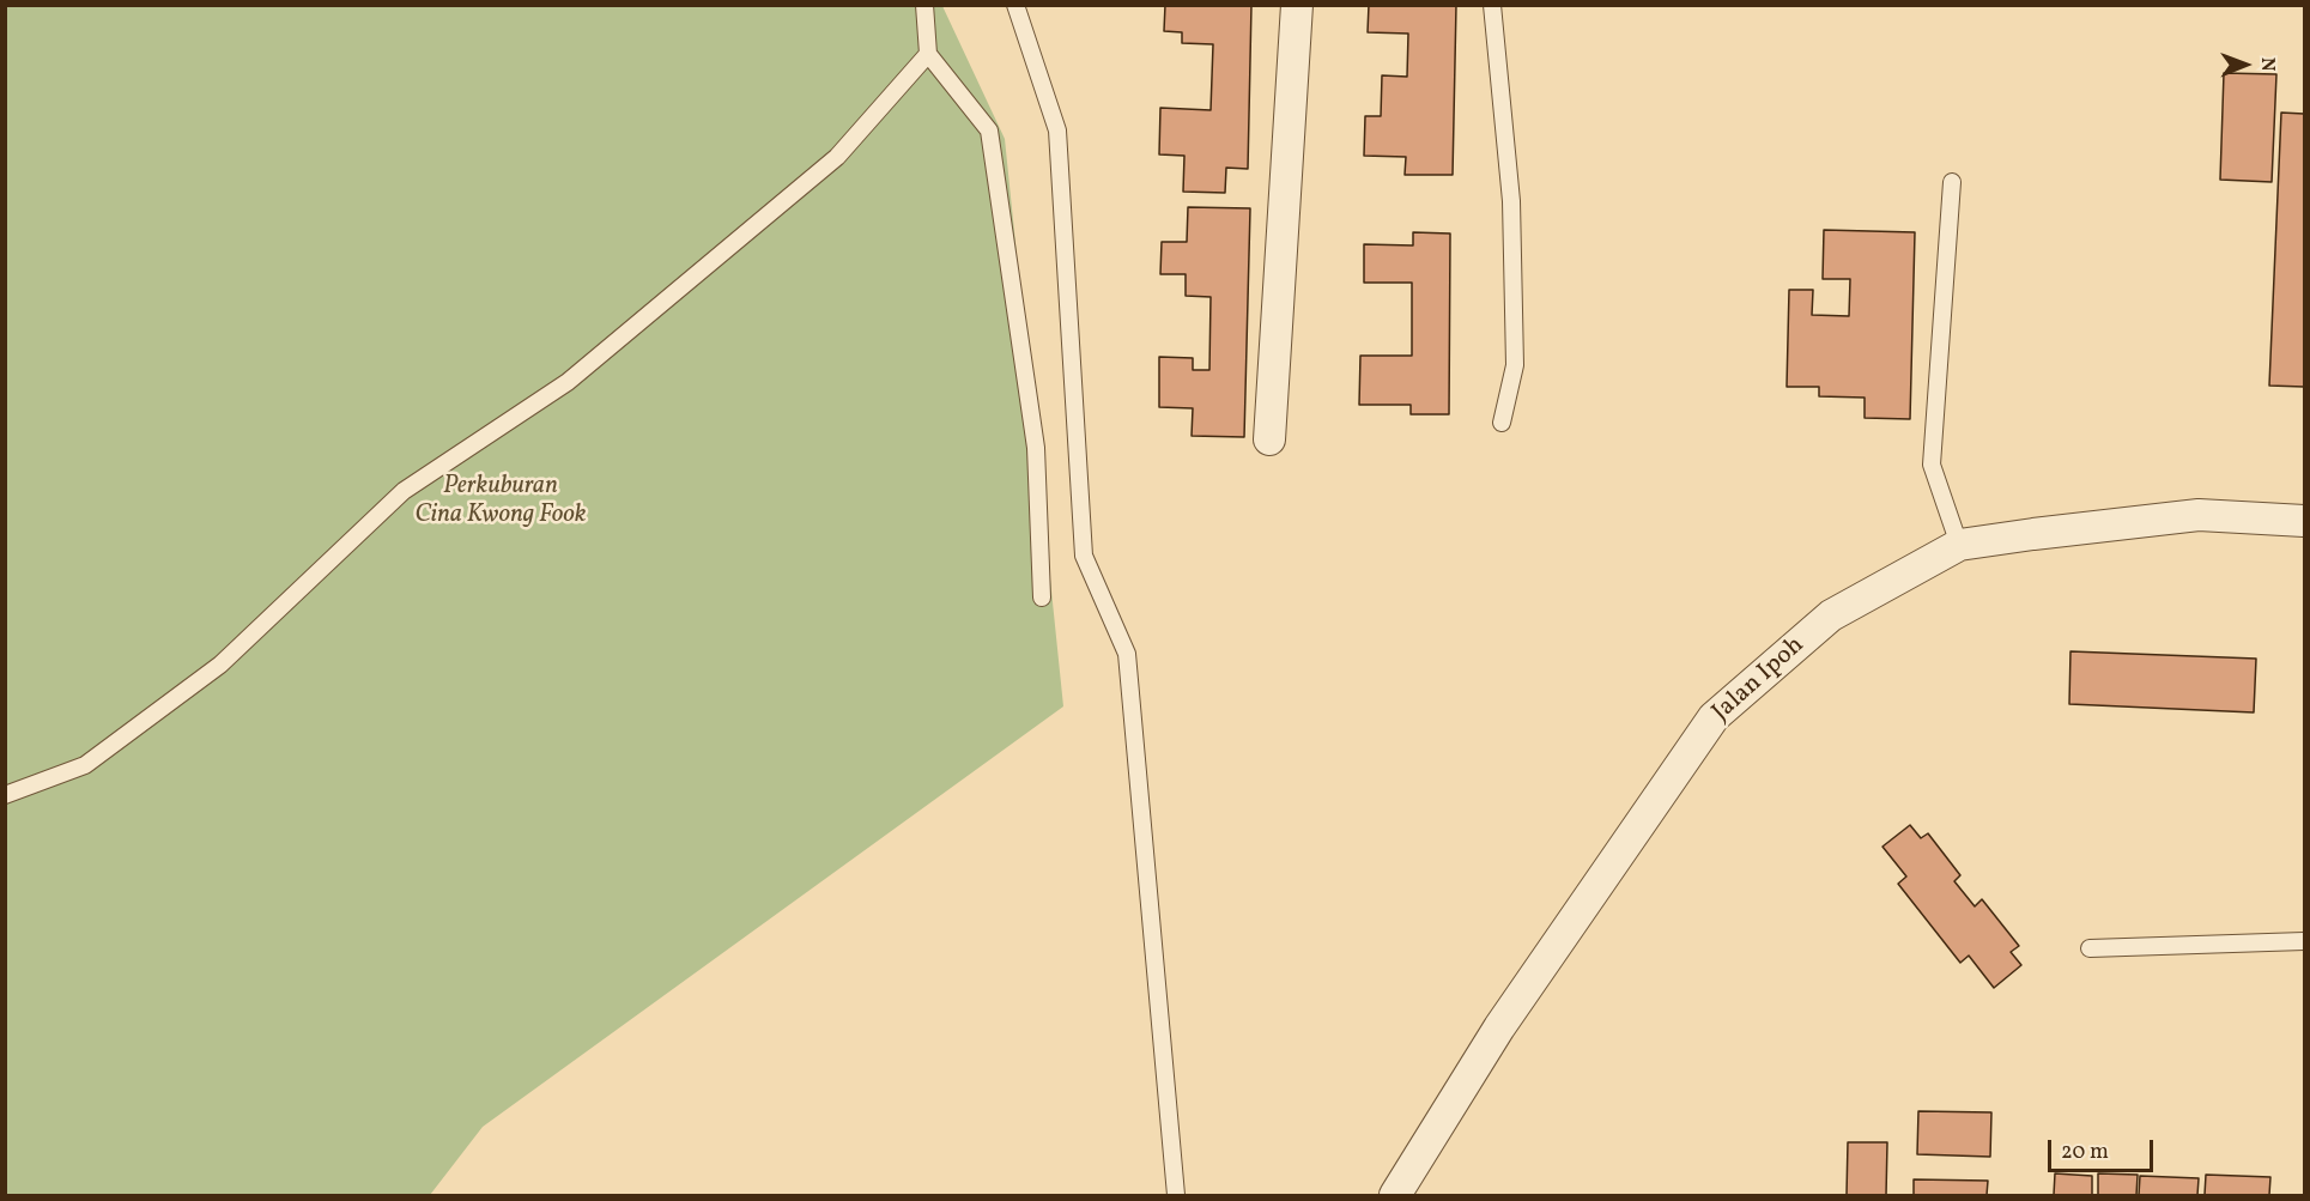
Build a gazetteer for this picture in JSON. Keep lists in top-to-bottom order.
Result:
{
  "streets": {
    "street": ["Jalan Ipoh"]
  },
  "parks": ["Perkuburan Cina Kwong Fook"],
  "scale_bar": "20 m",
  "north": "right"
}
